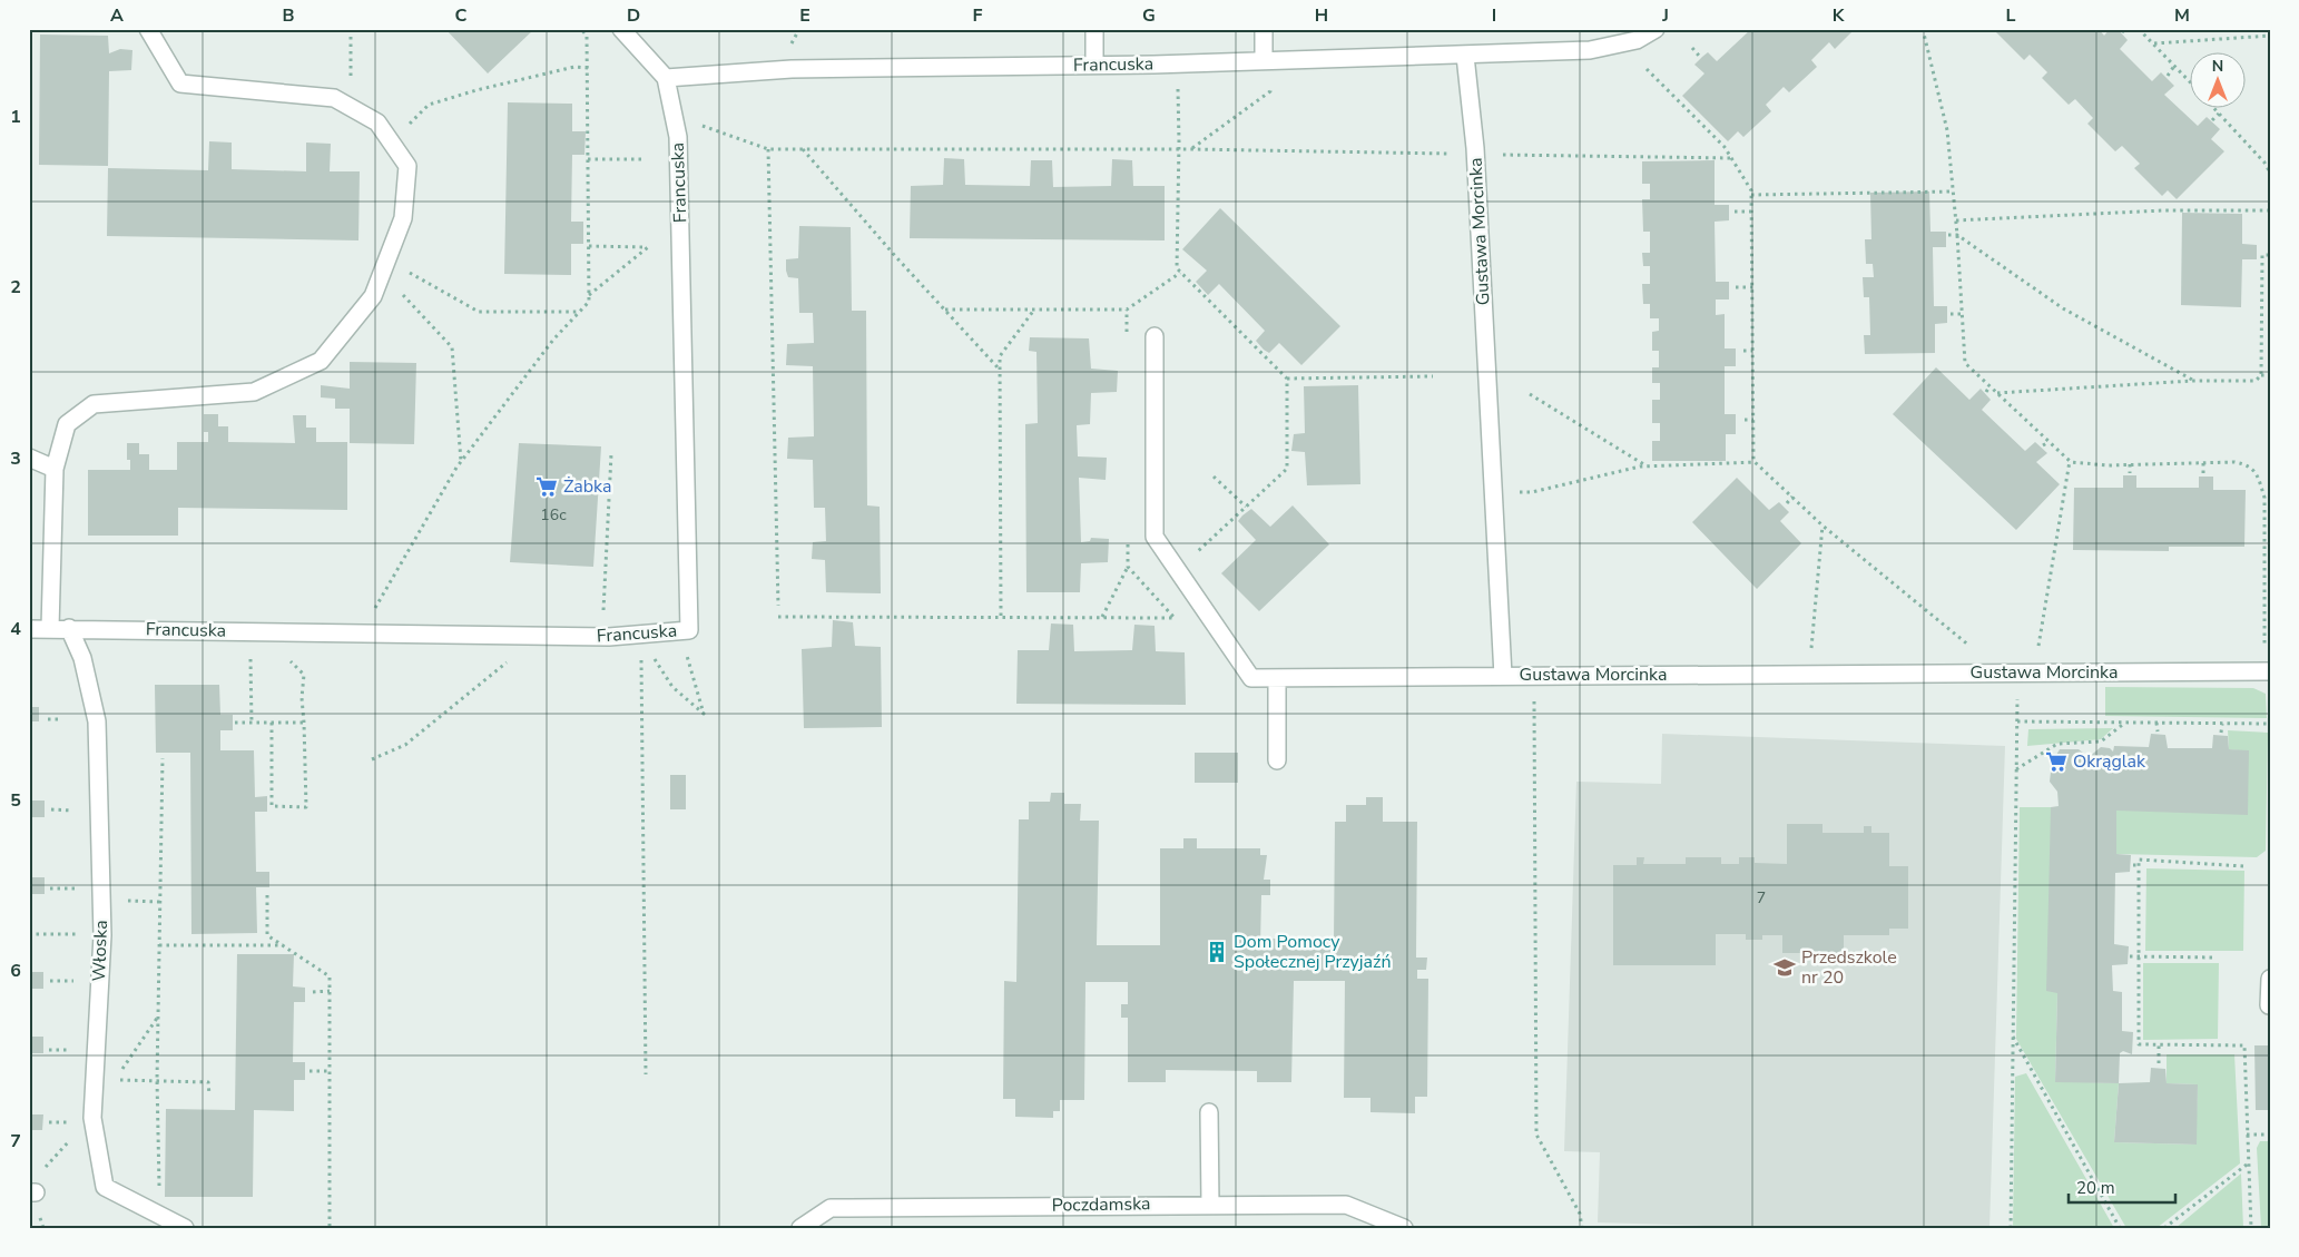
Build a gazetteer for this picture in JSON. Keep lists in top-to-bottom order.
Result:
{
  "streets": {
    "street": [
      "Francuska",
      "Gustawa Morcinka",
      "Włoska",
      "Poczdamska"
    ]
  },
  "crossings": [
    ["Francuska", "Włoska"]
  ],
  "places": {
    "supermarket": ["Żabka", "Okrąglak"],
    "building": ["Dom Pomocy Społecznej Przyjaźń"],
    "school or university": ["Przedszkole nr 20"]
  },
  "house_numbers": ["16c", "7"],
  "scale_bar": "20 m",
  "north": "top",
  "grid": {
    "columns": [
      "A",
      "B",
      "C",
      "D",
      "E",
      "F",
      "G",
      "H",
      "I",
      "J",
      "K",
      "L",
      "M"
    ],
    "rows": [
      "1",
      "2",
      "3",
      "4",
      "5",
      "6",
      "7"
    ]
  }
}
